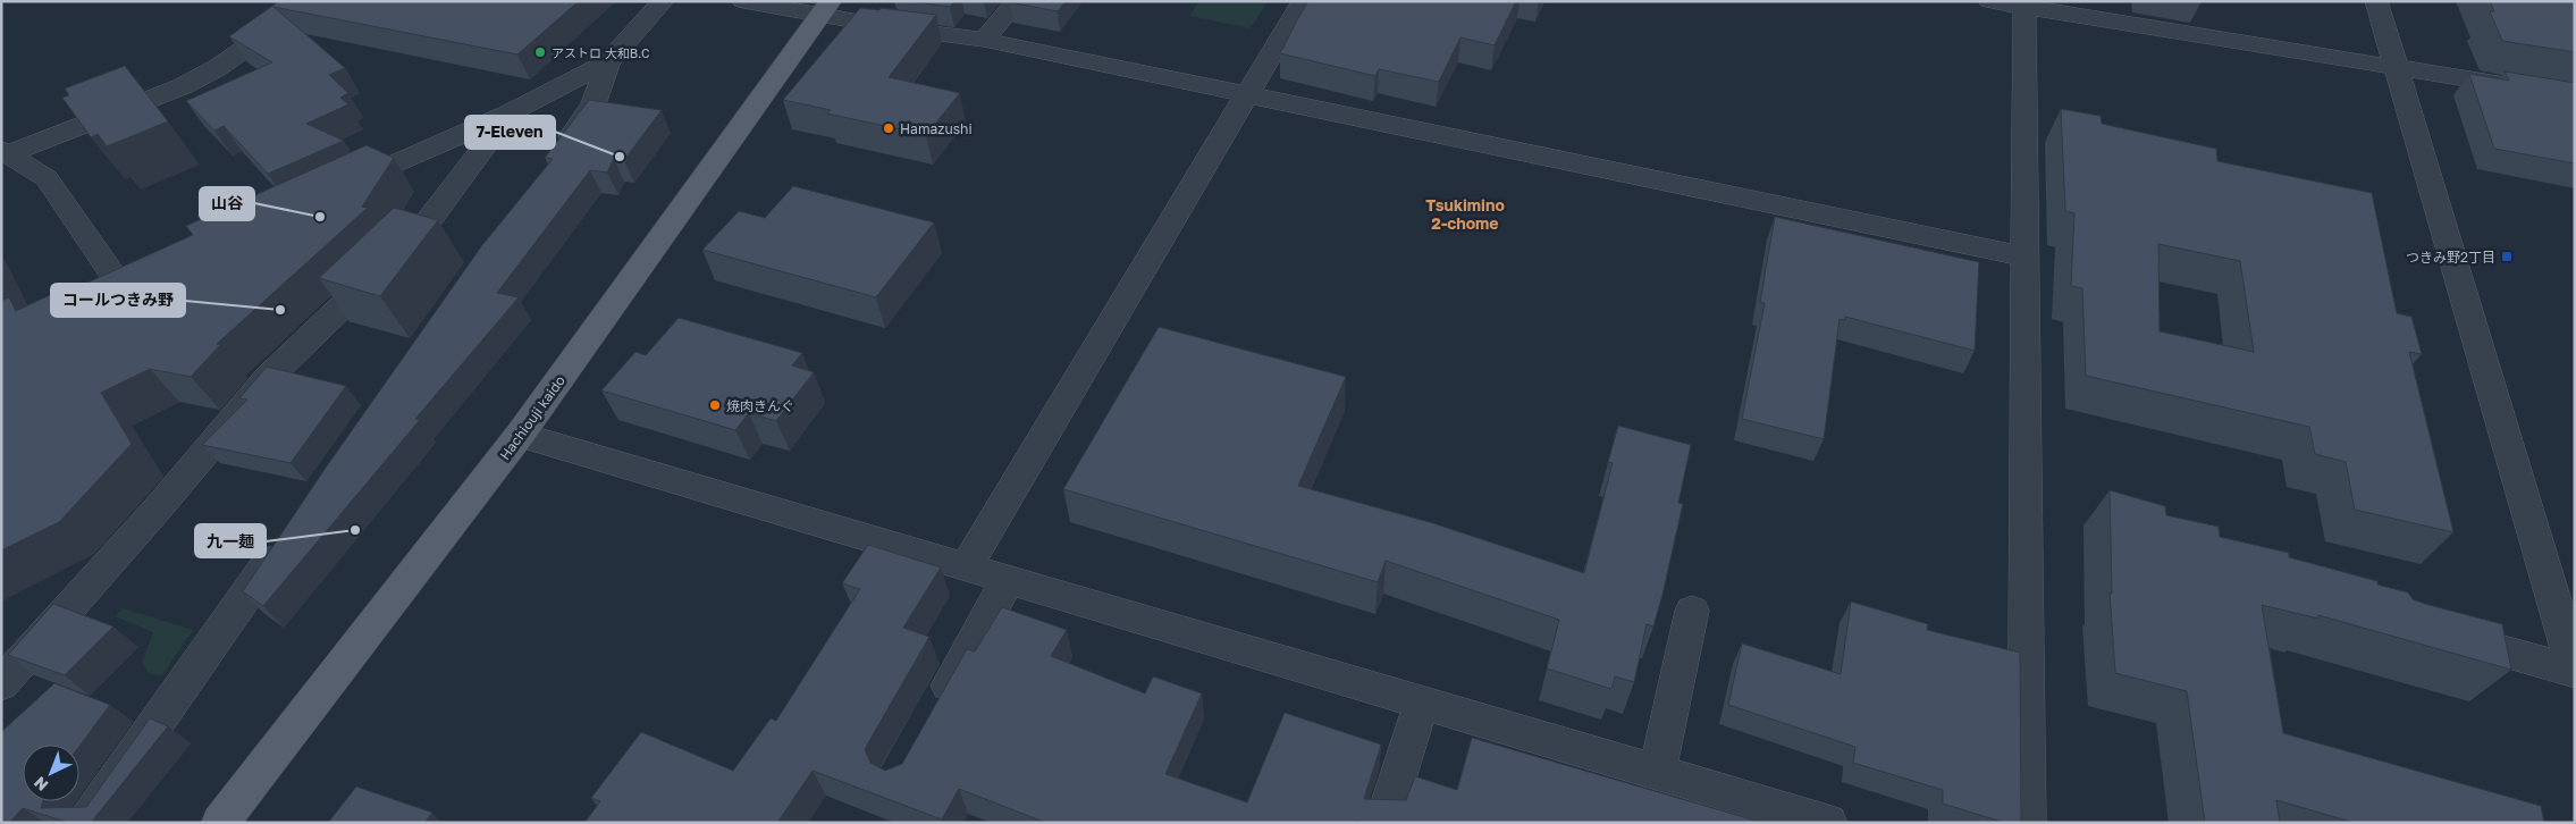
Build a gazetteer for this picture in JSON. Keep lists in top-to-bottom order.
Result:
{
  "streets": {
    "main road": ["Hachiouji kaido"]
  },
  "districts": ["Tsukimino 2-chome"],
  "places": {
    "other": [
      "アストロ 大和B.C",
      "Hamazushi",
      "7-Eleven",
      "山谷",
      "コールつきみ野",
      "焼肉きんぐ",
      "九一麺"
    ],
    "transit": ["つきみ野2丁目"]
  },
  "north": "bottom left"
}
